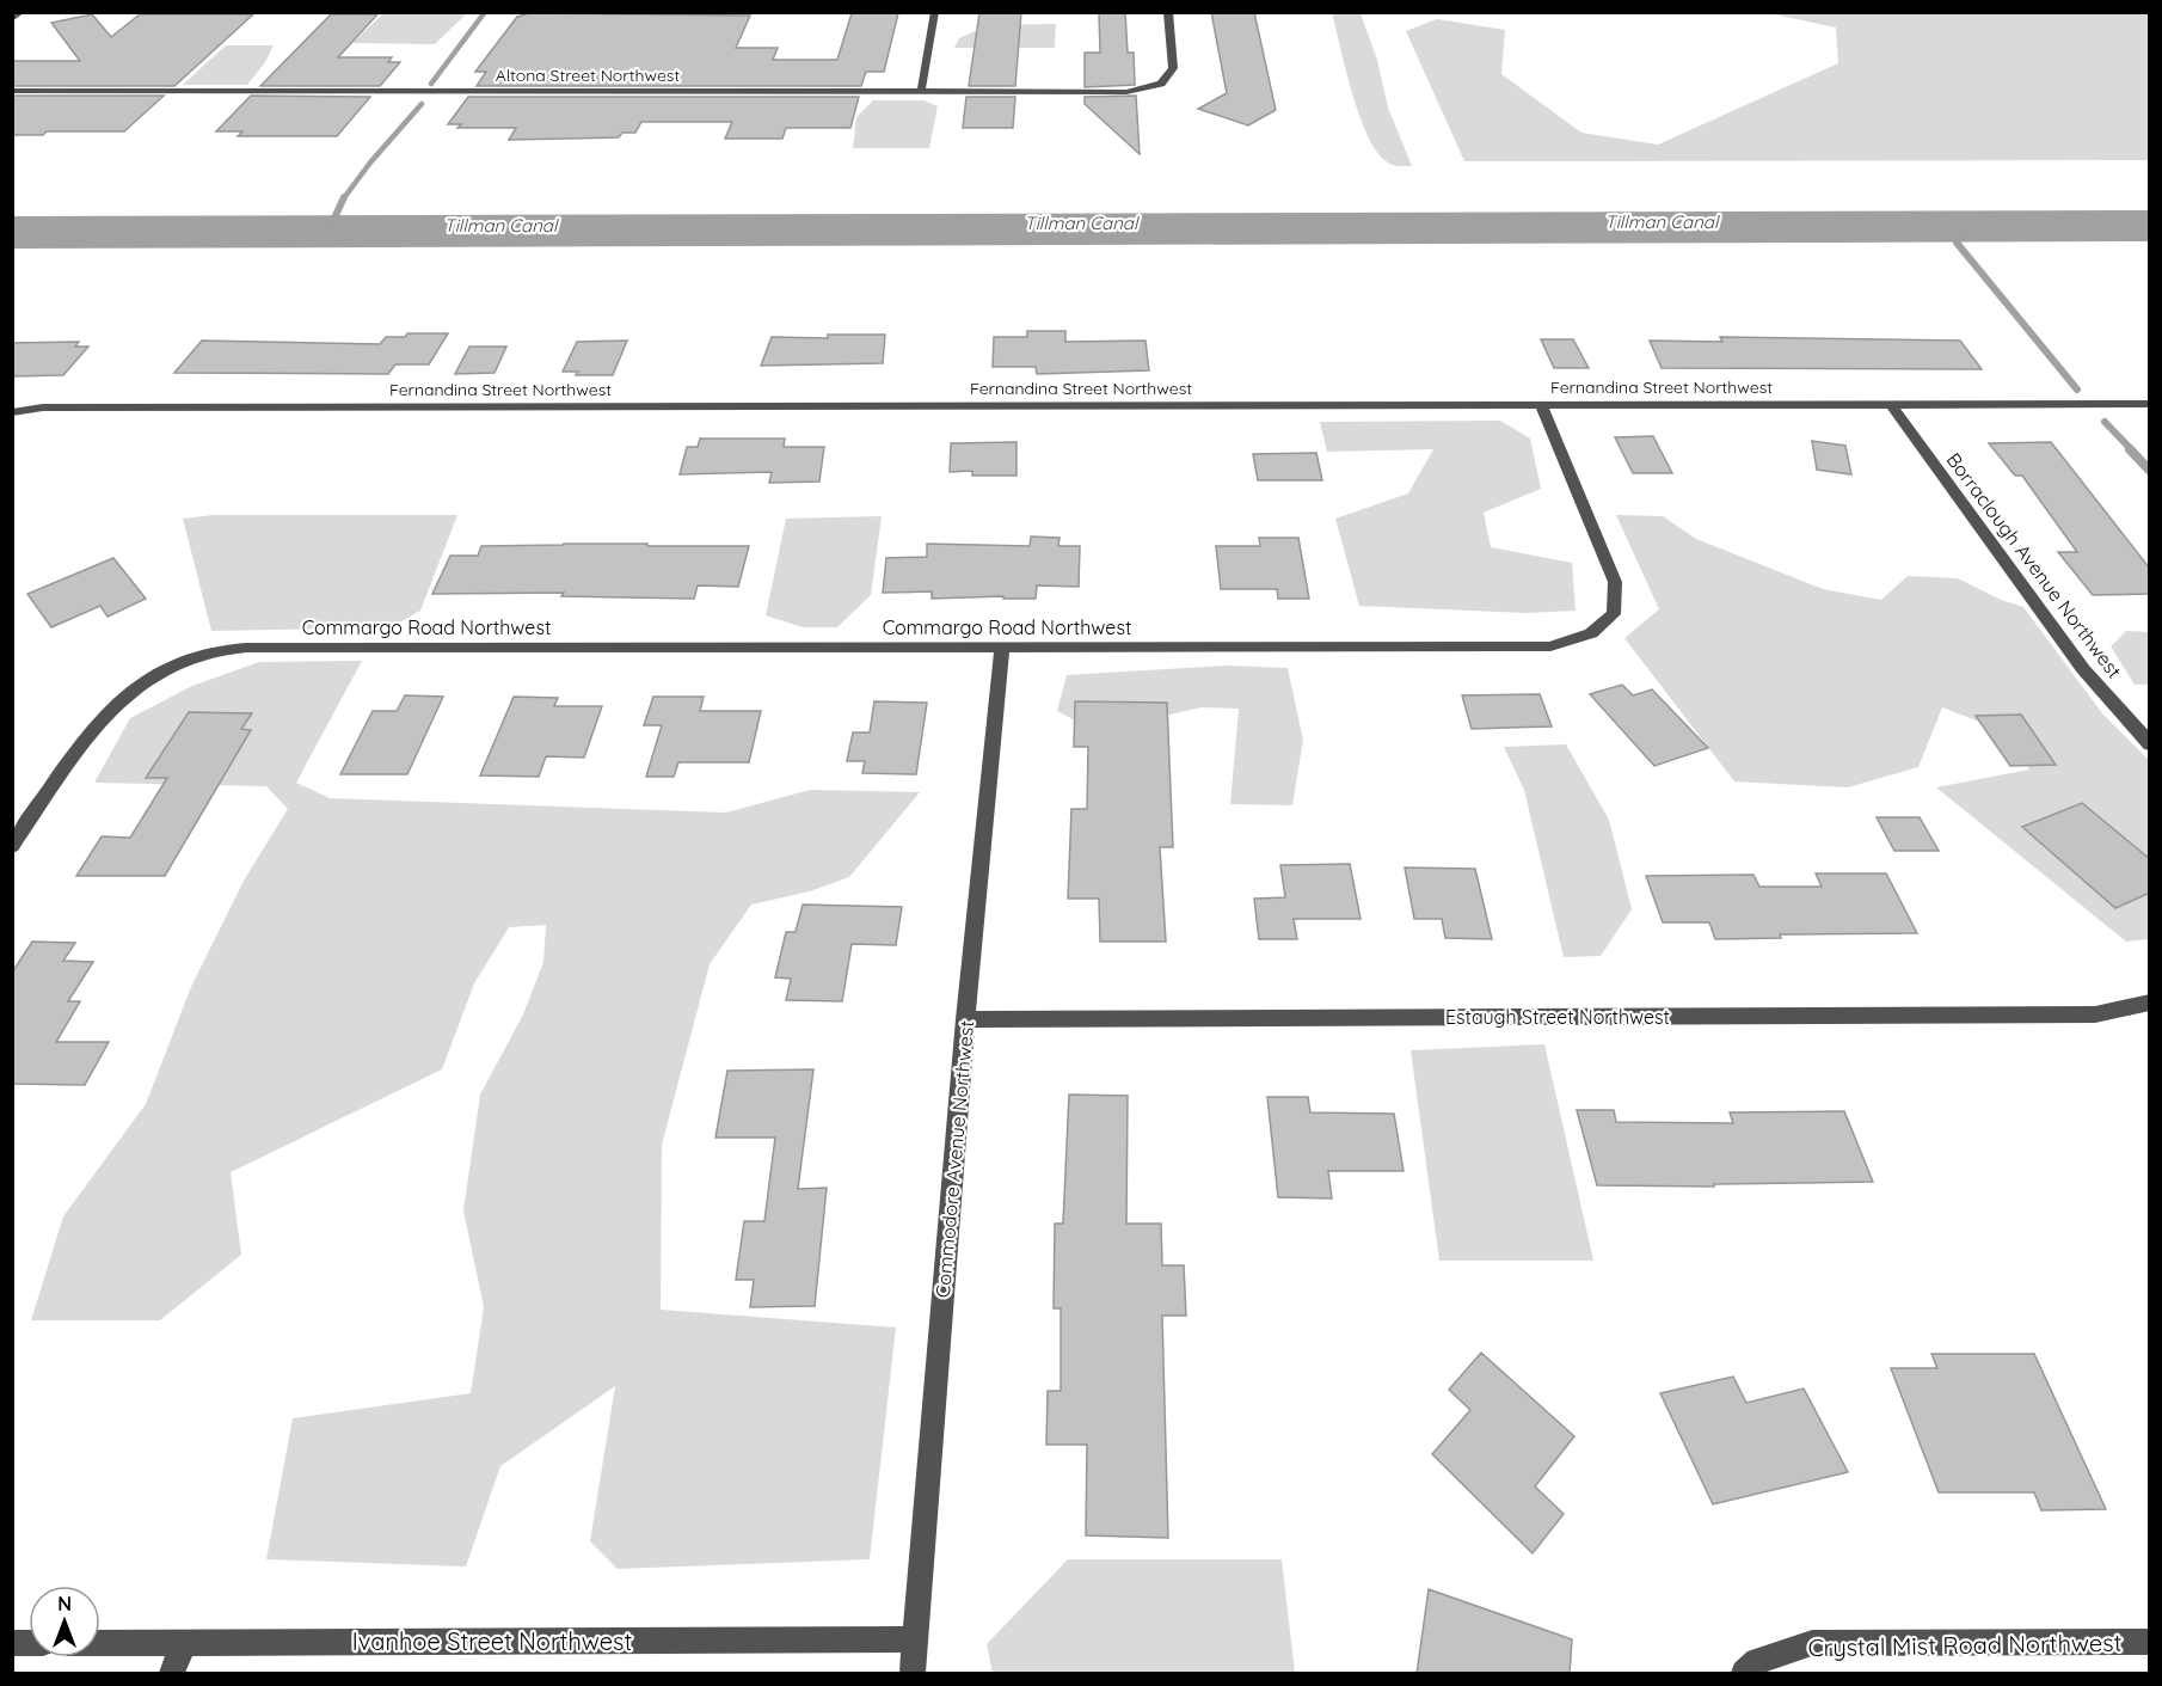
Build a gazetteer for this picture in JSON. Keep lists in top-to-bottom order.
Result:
{
  "streets": {
    "street": [
      "Altona Street Northwest",
      "Fernandina Street Northwest",
      "Borraclough Avenue Northwest",
      "Commargo Road Northwest",
      "Estaugh Street Northwest",
      "Commodore Avenue Northwest",
      "Ivanhoe Street Northwest",
      "Crystal Mist Road Northwest"
    ]
  },
  "crossings": [
    ["Fernandina Street Northwest", "Borraclough Avenue Northwest"],
    ["Fernandina Street Northwest", "Commargo Road Northwest"],
    ["Commargo Road Northwest", "Commodore Avenue Northwest"],
    ["Estaugh Street Northwest", "Commodore Avenue Northwest"],
    ["Commodore Avenue Northwest", "Ivanhoe Street Northwest"]
  ],
  "water": ["Tillman Canal"],
  "north": "top"
}
